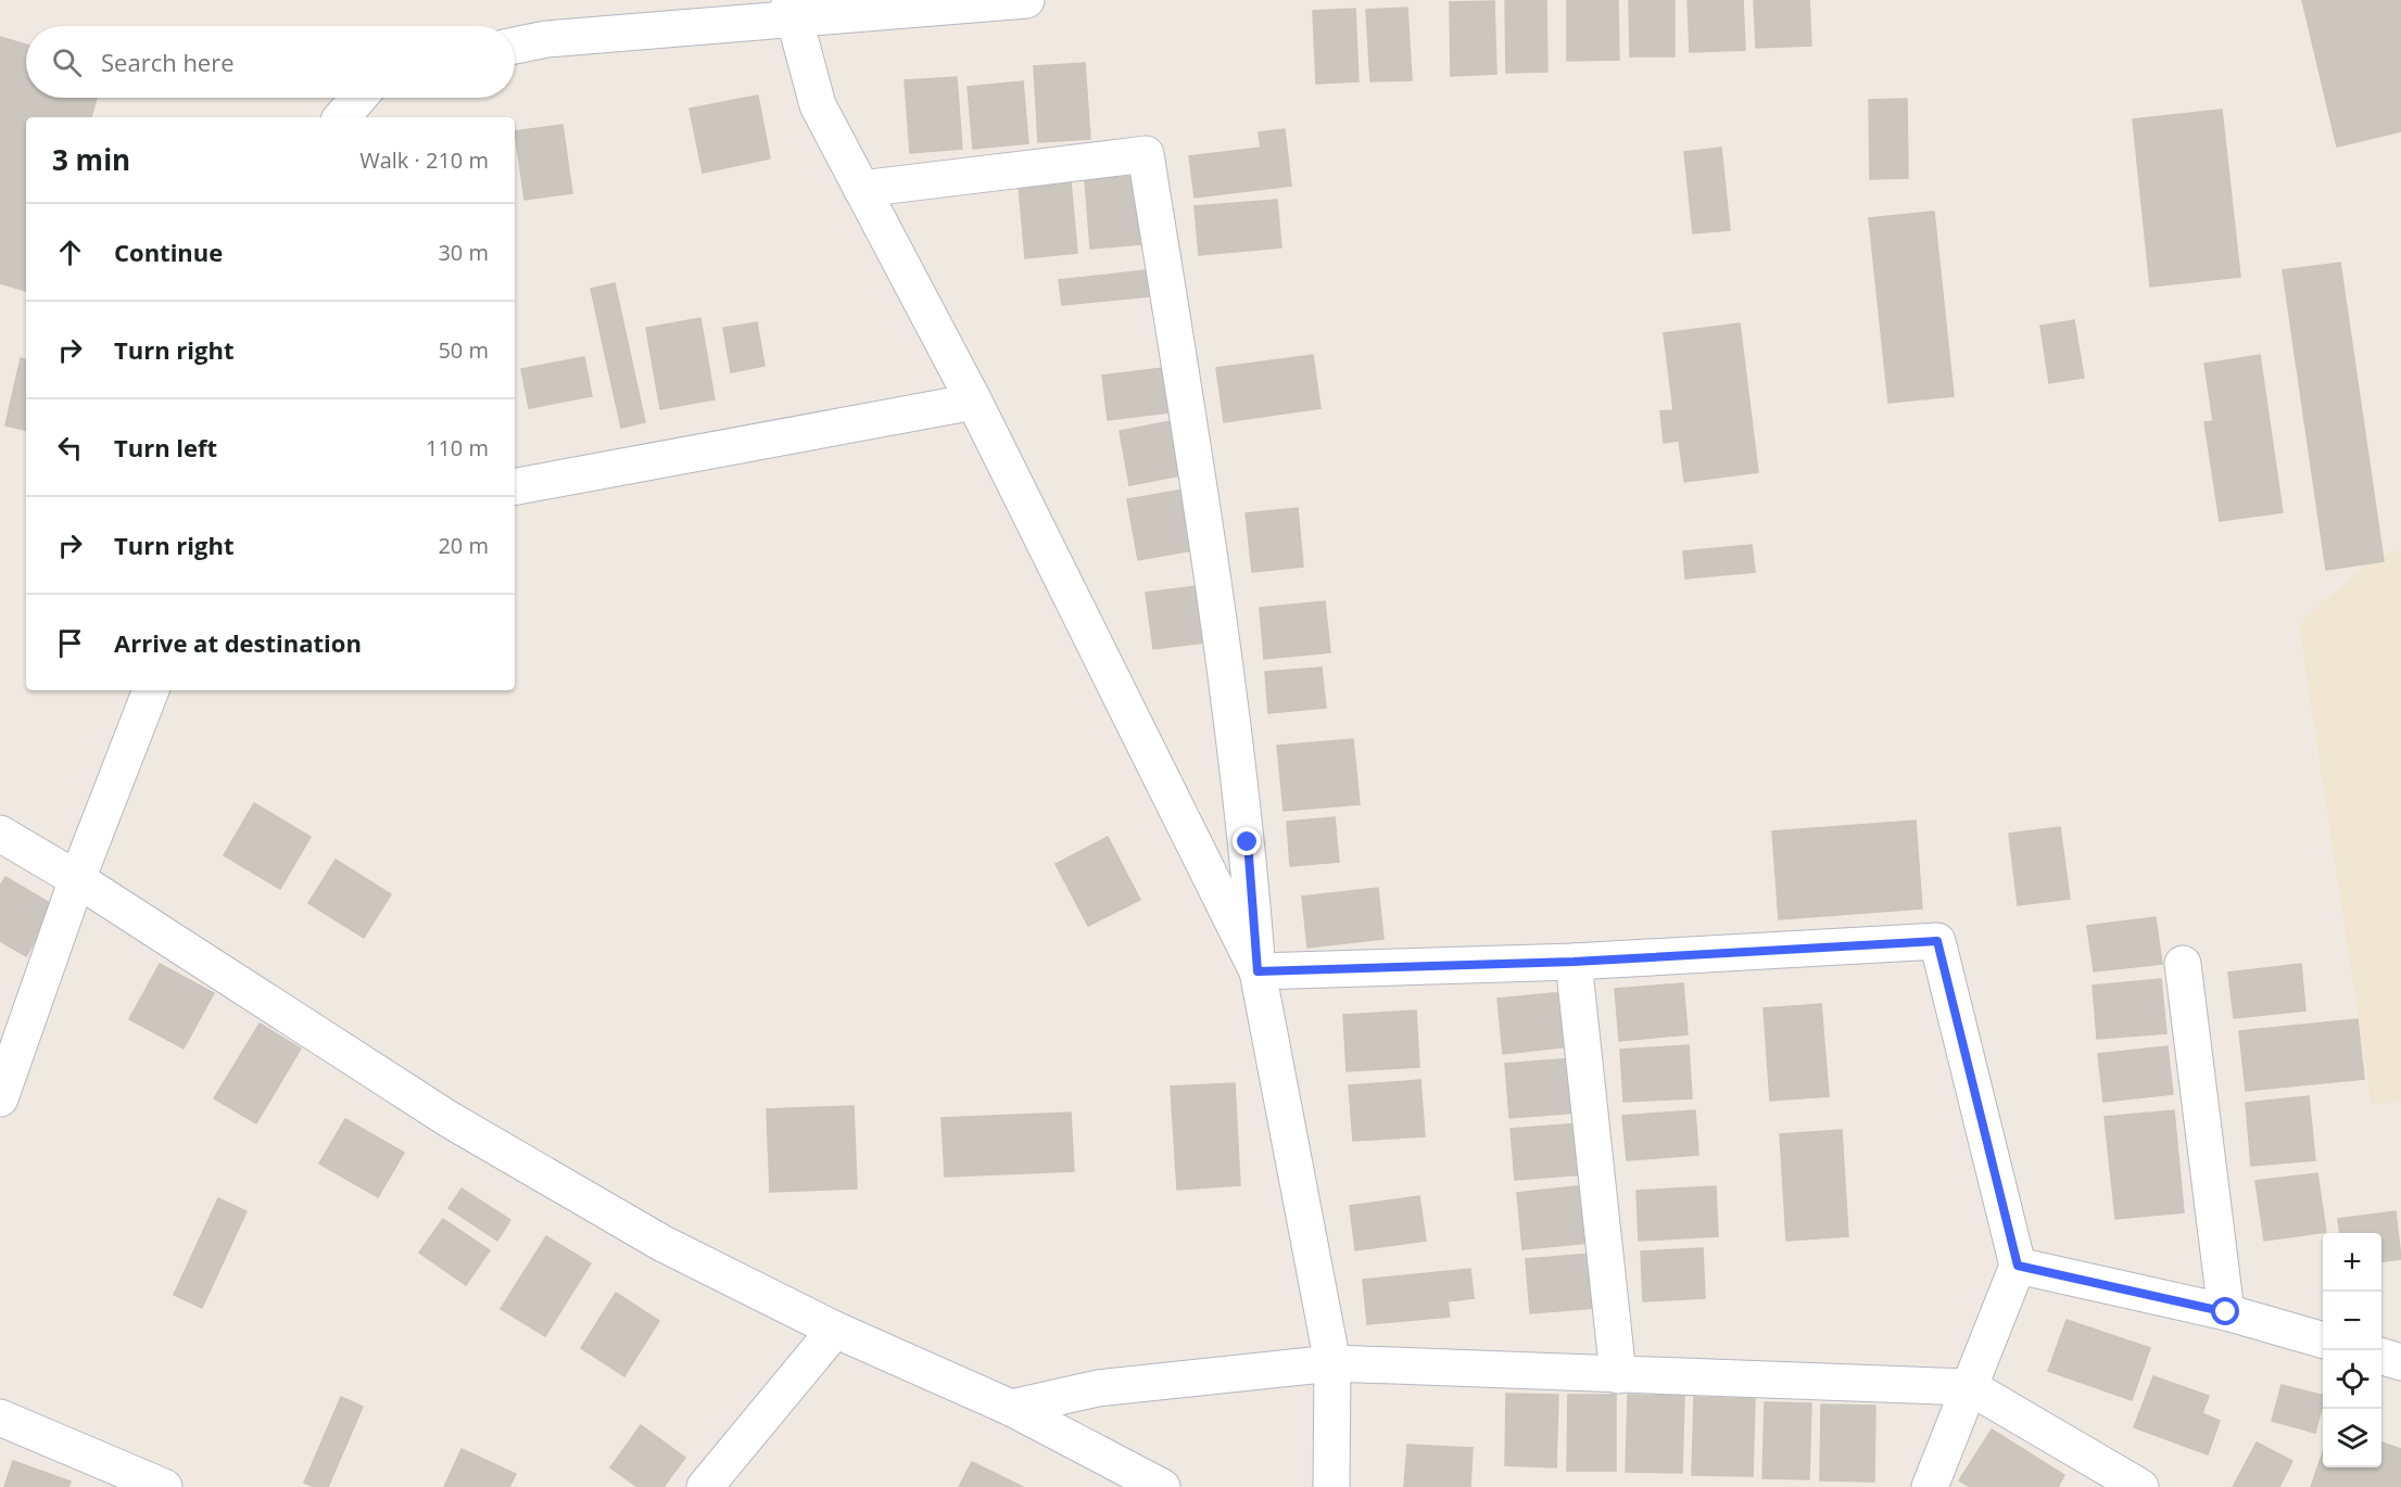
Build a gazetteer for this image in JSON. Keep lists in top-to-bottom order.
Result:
{
  "page": {
    "search": "Search here",
    "heading": ["3 min", "Walk · 210 m"],
    "list": [
      ["Continue", "30 m"],
      ["Turn right", "50 m"],
      ["Turn left", "110 m"],
      ["Turn right", "20 m"],
      "Arrive at destination"
    ],
    "map_buttons": ["+", "−"]
  }
}
